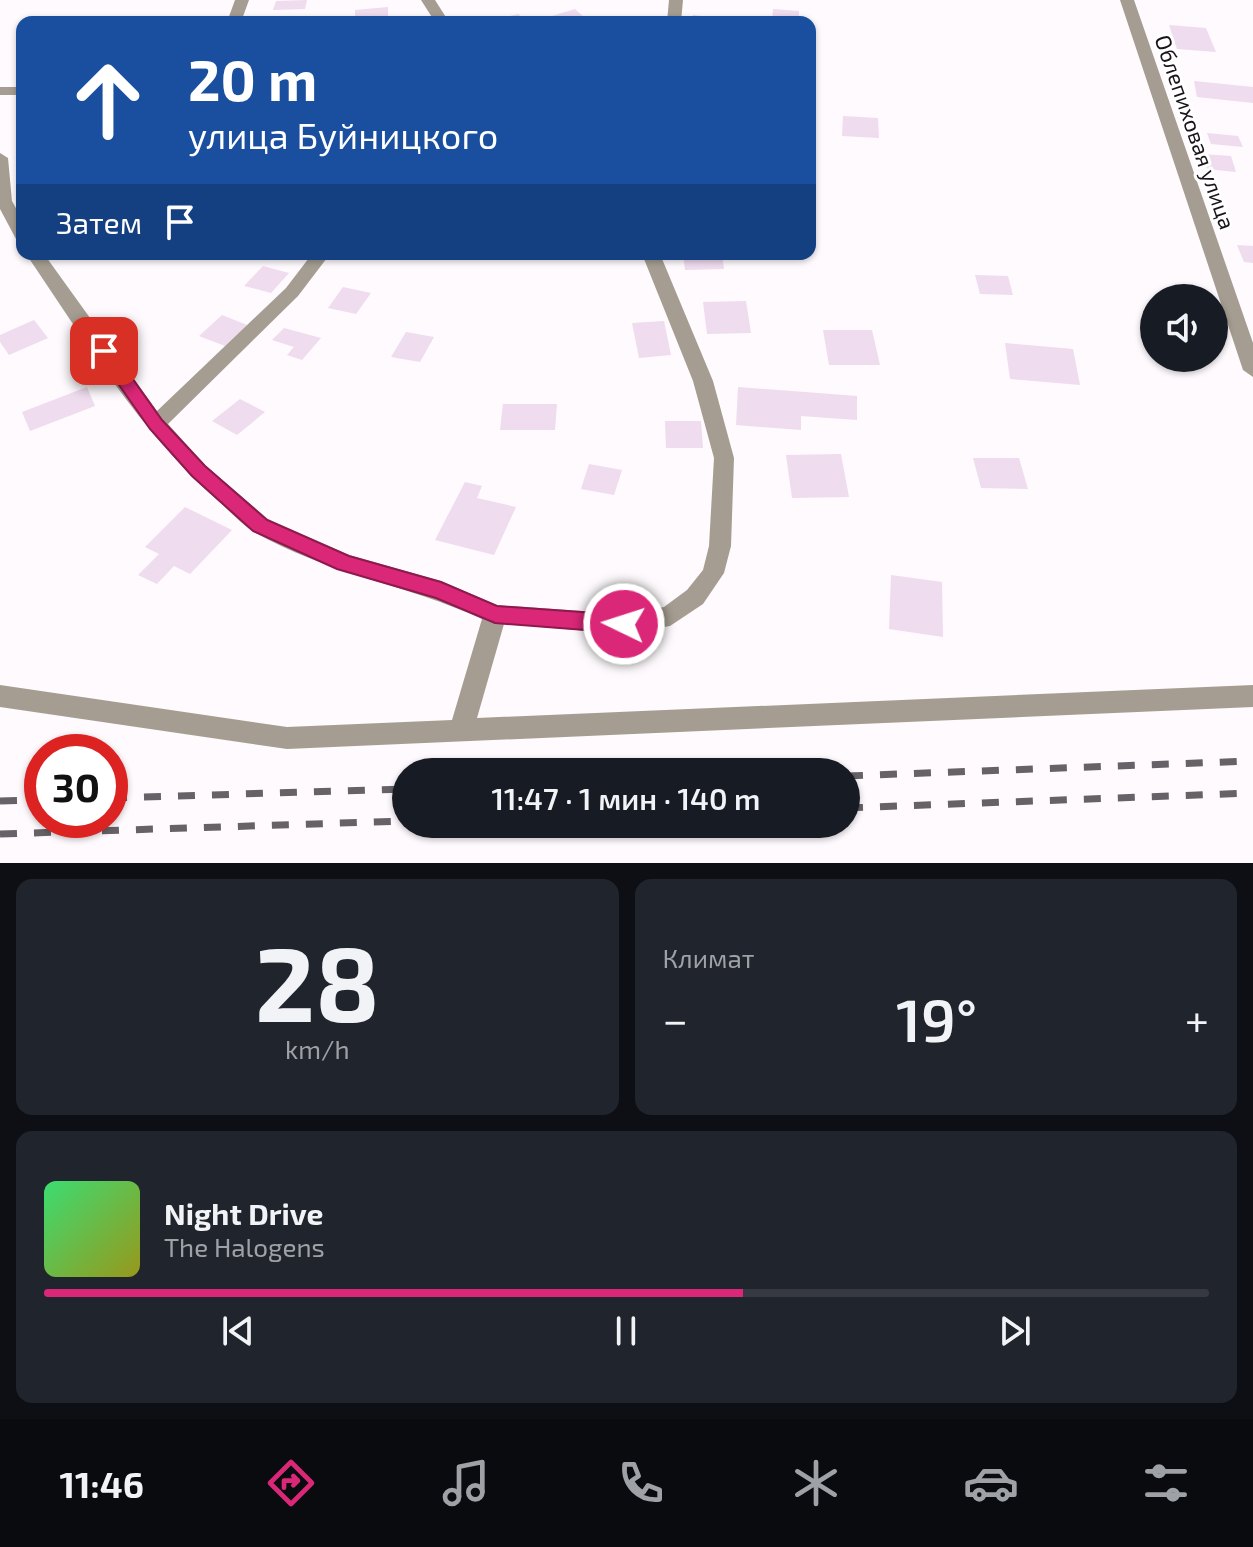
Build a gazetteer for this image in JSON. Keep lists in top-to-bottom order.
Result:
{
  "streets": {
    "street": ["Облепиховая улица"]
  },
  "page": {
    "turn": ["20 m", "улица Буйницкого"],
    "then": "Затем",
    "limit": "30",
    "trip": "11:47 · 1 мин · 140 m",
    "tile": [
      ["28", "km/h"],
      "Климат"
    ],
    "heat": ["−", "19°", "+"],
    "song": ["Night Drive", "The Halogens"],
    "tabs": "11:46"
  }
}
